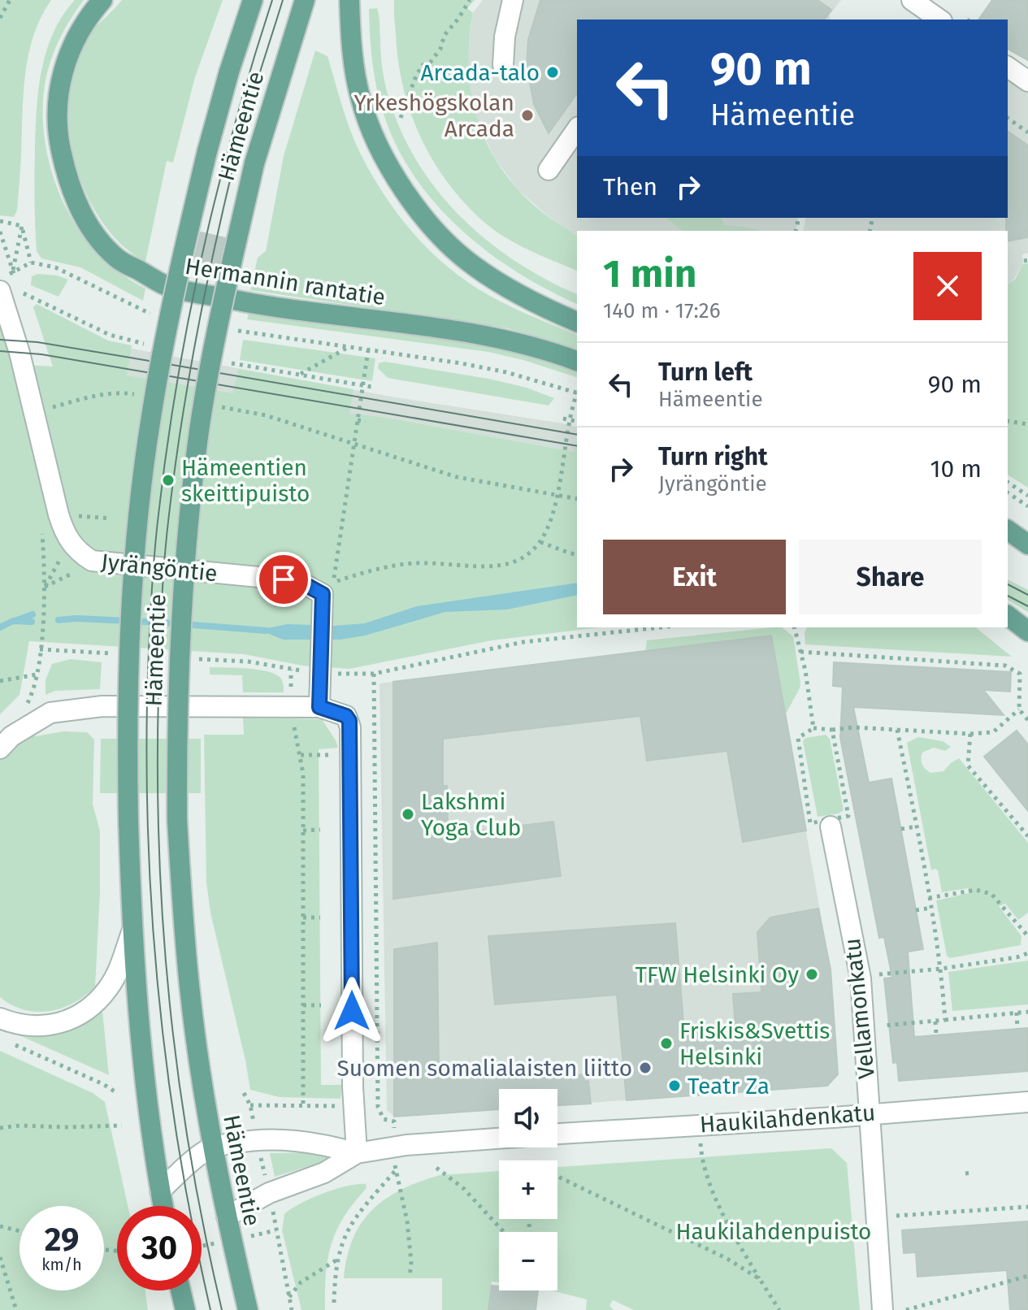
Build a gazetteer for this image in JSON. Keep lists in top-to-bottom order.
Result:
{
  "streets": {
    "main road": ["Hämeentie", "Hermannin rantatie"],
    "street": ["Jyrängöntie", "Vellamonkatu", "Haukilahdenkatu"]
  },
  "crossings": [
    ["Vellamonkatu", "Haukilahdenkatu"]
  ],
  "parks": ["Haukilahdenpuisto"],
  "places": [
    "Arcada-talo",
    "Yrkeshögskolan Arcada",
    "Hämeentien skeittipuisto",
    "Lakshmi Yoga Club",
    "TFW Helsinki Oy",
    "Friskis&Svettis Helsinki",
    "Suomen somalialaisten liitto",
    "Teatr Za"
  ],
  "page": {
    "turn": ["90 m", "Hämeentie"],
    "then": "Then",
    "heading": ["1 min", "140 m · 17:26"],
    "list": [
      {
        "name": "Turn left",
        "note": "Hämeentie",
        "value": "90 m"
      },
      {
        "name": "Turn right",
        "note": "Jyrängöntie",
        "value": "10 m"
      }
    ],
    "buttons": ["Exit", "Share"],
    "map_buttons": ["+", "−"],
    "speed": "29 km/h",
    "limit": "30"
  }
}
